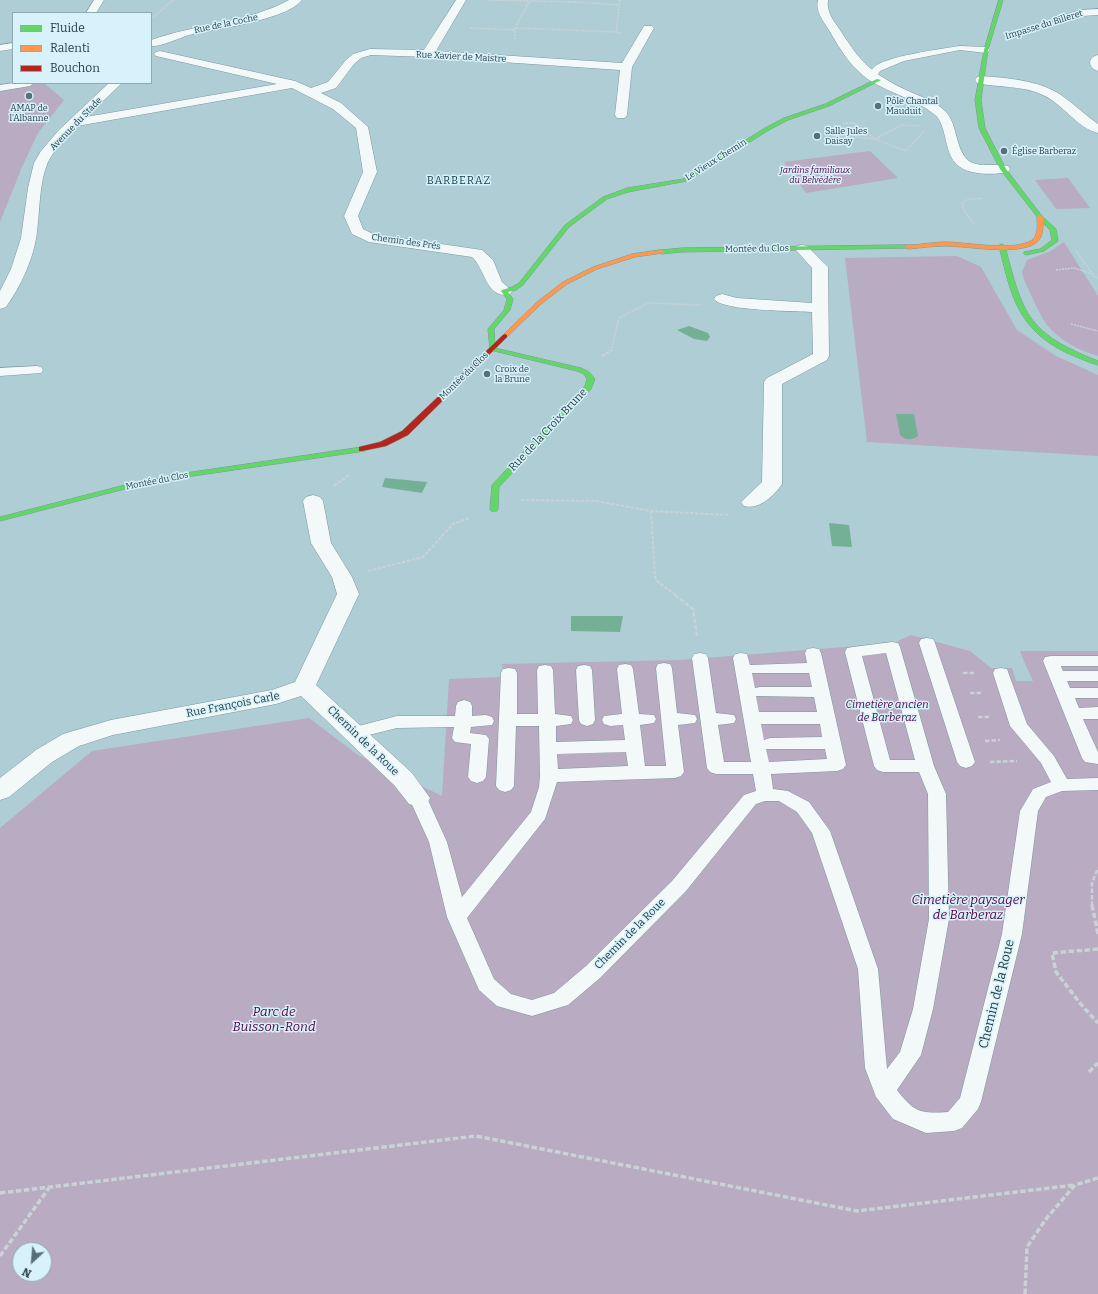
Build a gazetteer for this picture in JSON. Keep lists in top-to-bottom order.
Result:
{
  "streets": {
    "main road": ["Le Vieux Chemin", "Montée du Clos", "Rue de la Croix Brune"],
    "street": [
      "Rue de la Coche",
      "Impasse du Billeret",
      "Rue Xavier de Maistre",
      "Avenue du Stade",
      "Chemin des Prés",
      "Rue François Carle",
      "Chemin de la Roue"
    ]
  },
  "crossings": [
    ["Rue Xavier de Maistre", "Chemin des Prés"],
    ["Le Vieux Chemin", "Chemin des Prés"],
    ["Rue François Carle", "Chemin de la Roue"]
  ],
  "districts": ["BARBERAZ"],
  "parks": [
    "Jardins familiaux du Belvédère",
    "Cimetière ancien de Barberaz",
    "Cimetière paysager de Barberaz",
    "Parc de Buisson-Rond"
  ],
  "places": [
    "AMAP de l'Albanne",
    "Pôle Chantal Mauduit",
    "Salle Jules Daisay",
    "Église Barberaz",
    "Croix de la Brune"
  ],
  "legend": ["Fluide", "Ralenti", "Bouchon"],
  "north": "bottom left"
}
